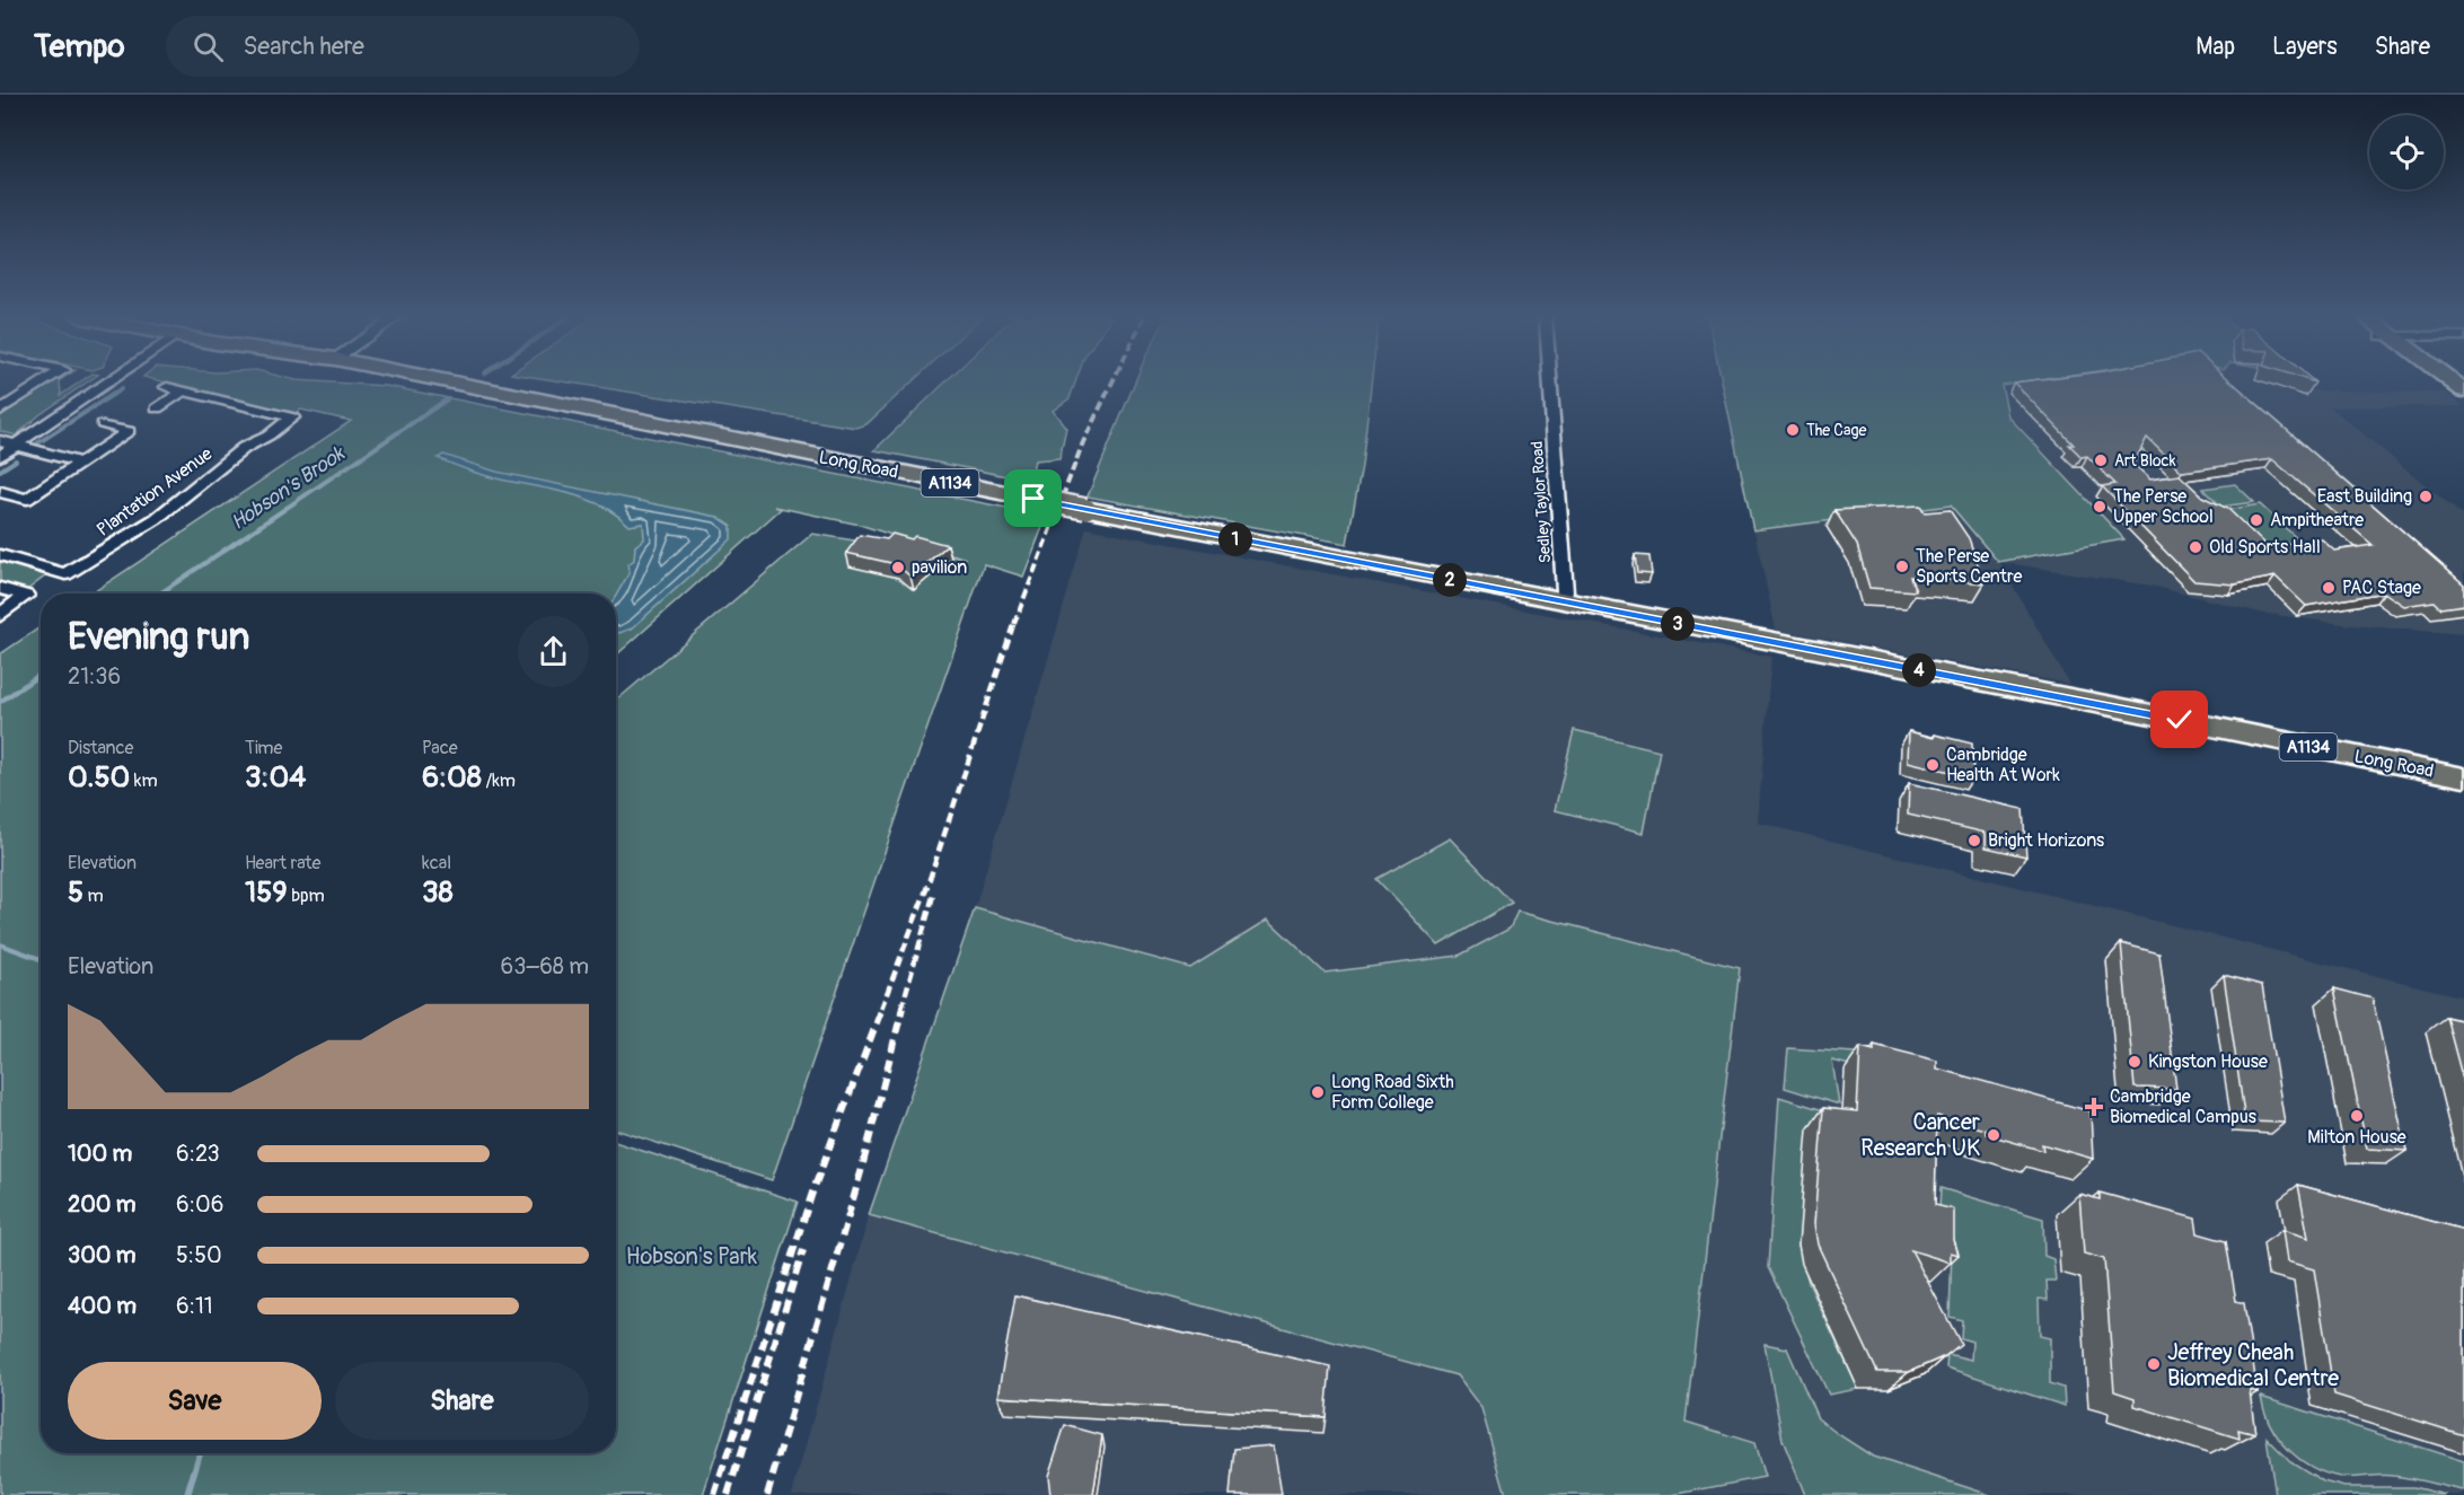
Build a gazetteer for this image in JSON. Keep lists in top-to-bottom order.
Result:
{
  "streets": {
    "main road": ["Long Road", "A1134"],
    "street": ["Plantation Avenue", "Sedley Taylor Road"]
  },
  "crossings": [
    ["Long Road", "Sedley Taylor Road"]
  ],
  "water": ["Hobson's Brook"],
  "parks": ["Hobson's Park"],
  "places": {
    "other": [
      "The Cage",
      "Art Block",
      "East Building",
      "The Perse Upper School",
      "Ampitheatre",
      "Old Sports Hall",
      "The Perse Sports Centre",
      "pavilion",
      "PAC Stage",
      "Cambridge Health At Work",
      "Bright Horizons",
      "Kingston House",
      "Long Road Sixth Form College",
      "Milton House",
      "Cancer Research UK",
      "Jeffrey Cheah Biomedical Centre"
    ],
    "health": ["Cambridge Biomedical Campus"]
  },
  "page": {
    "header": "Tempo",
    "search": "Search here",
    "nav": ["Map", "Layers", "Share"],
    "pins": [
      "1",
      "2",
      "3",
      "4"
    ],
    "heading": ["Evening run", "21:36"],
    "stats": [
      ["Distance", "0.50 km"],
      ["Time", "3:04"],
      ["Pace", "6:08 /km"],
      ["Elevation", "5 m"],
      ["Heart rate", "159 bpm"],
      ["kcal", "38"]
    ],
    "chart": ["Elevation", "63–68 m"],
    "list": [
      {
        "name": "100 m",
        "note": "6:23"
      },
      {
        "name": "200 m",
        "note": "6:06"
      },
      {
        "name": "300 m",
        "note": "5:50"
      },
      {
        "name": "400 m",
        "note": "6:11"
      }
    ],
    "buttons": ["Save", "Share"]
  }
}
